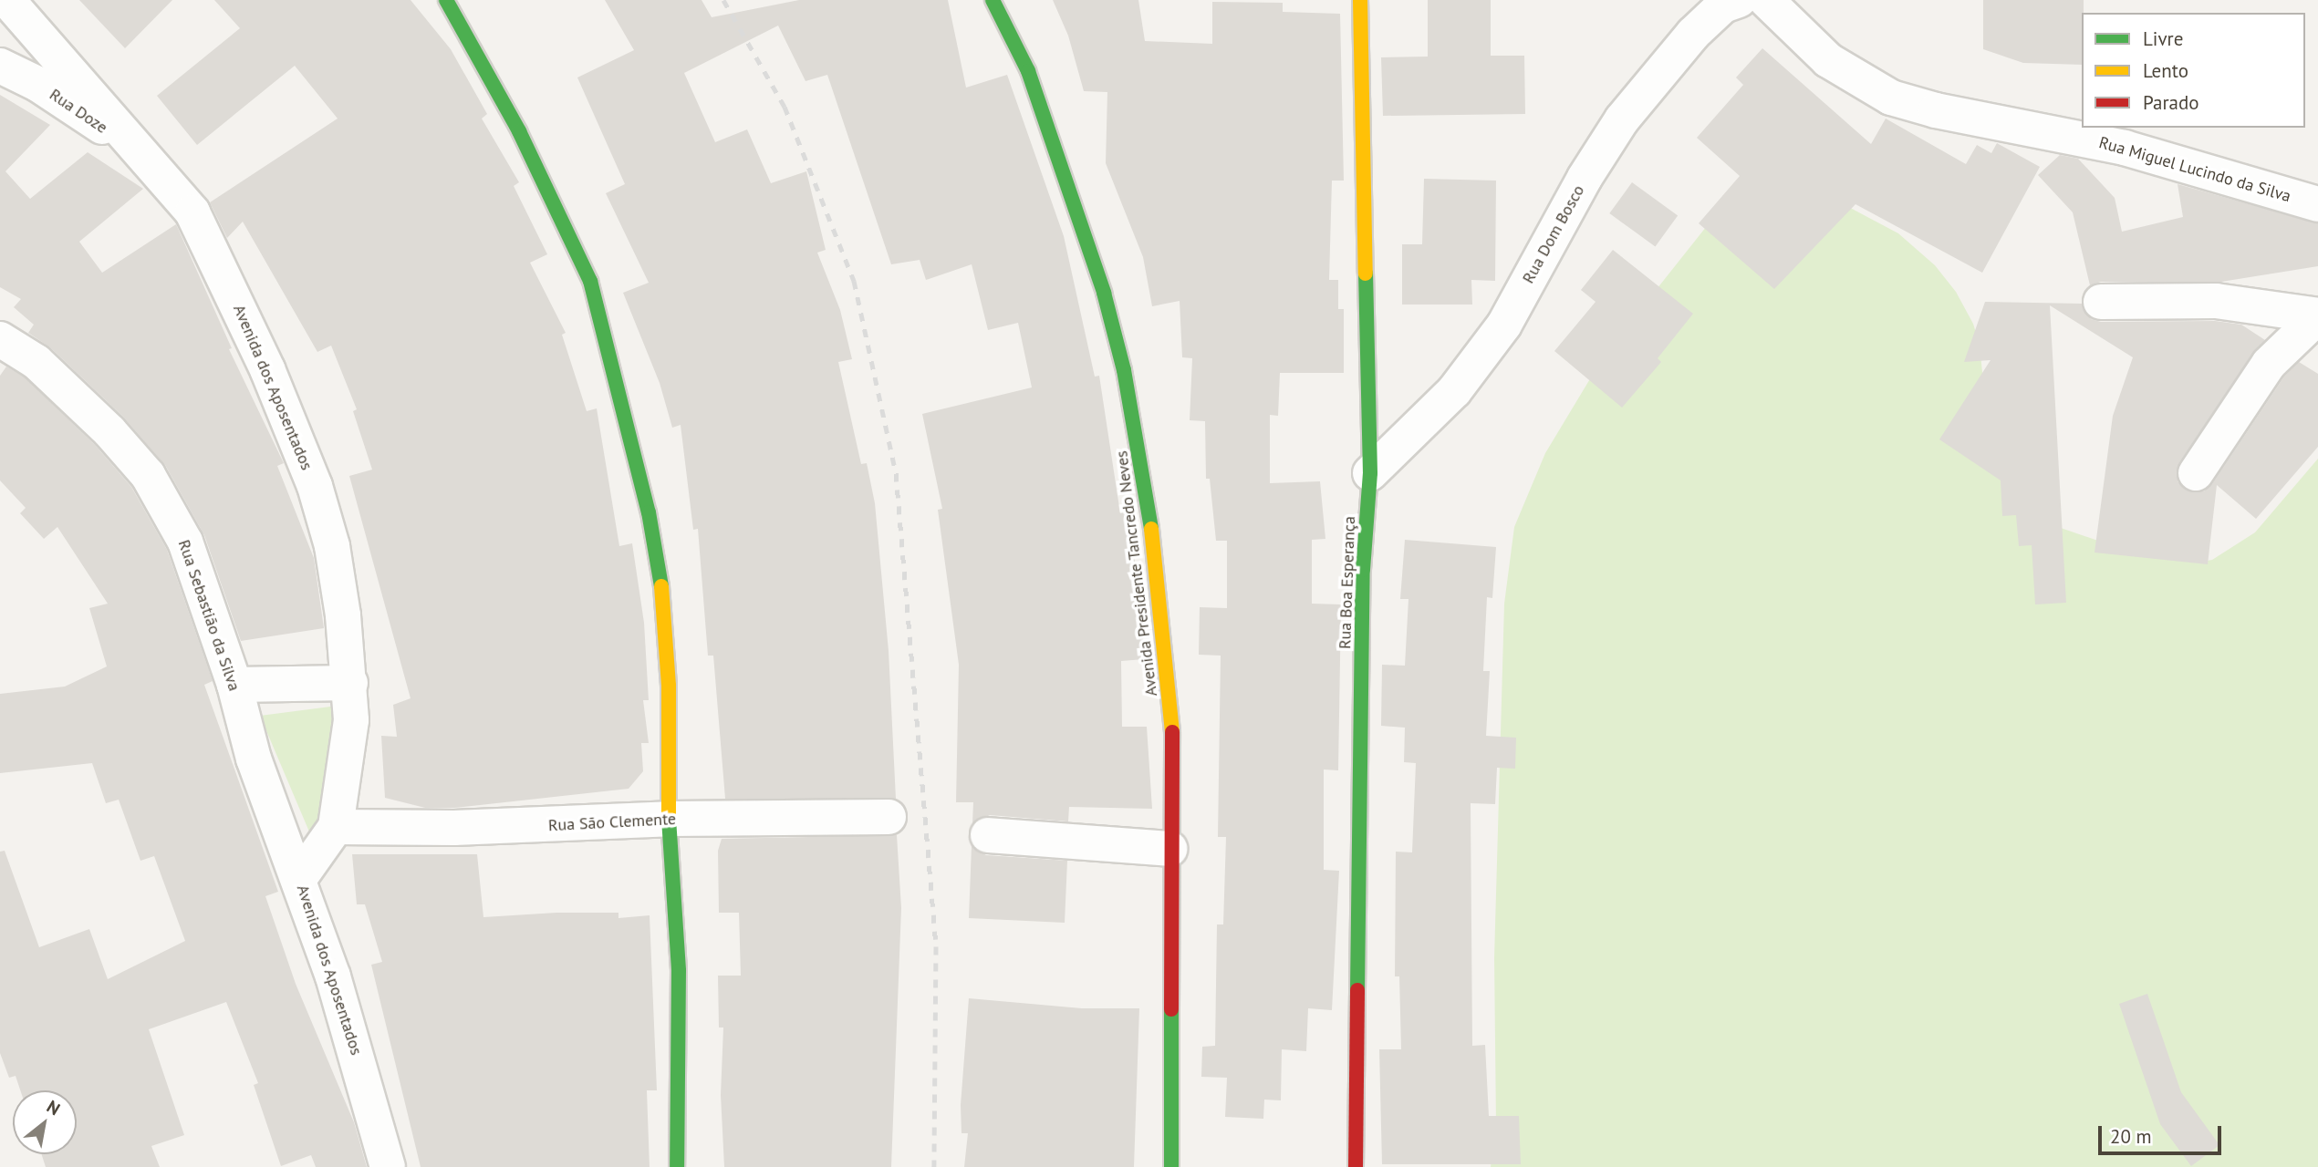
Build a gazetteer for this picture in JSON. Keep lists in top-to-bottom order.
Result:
{
  "streets": {
    "street": [
      "Rua Doze",
      "Rua Miguel Lucindo da Silva",
      "Rua Dom Bosco",
      "Avenida dos Aposentados",
      "Avenida Presidente Tancredo Neves",
      "Rua Boa Esperança",
      "Rua Sebastião da Silva",
      "Rua São Clemente"
    ]
  },
  "crossings": [
    ["Rua Doze", "Avenida dos Aposentados"],
    ["Rua Dom Bosco", "Rua Boa Esperança"],
    ["Avenida dos Aposentados", "Rua Sebastião da Silva"],
    ["Avenida dos Aposentados", "Rua São Clemente"]
  ],
  "legend": ["Livre", "Lento", "Parado"],
  "scale_bar": "20 m",
  "north": "top right"
}
